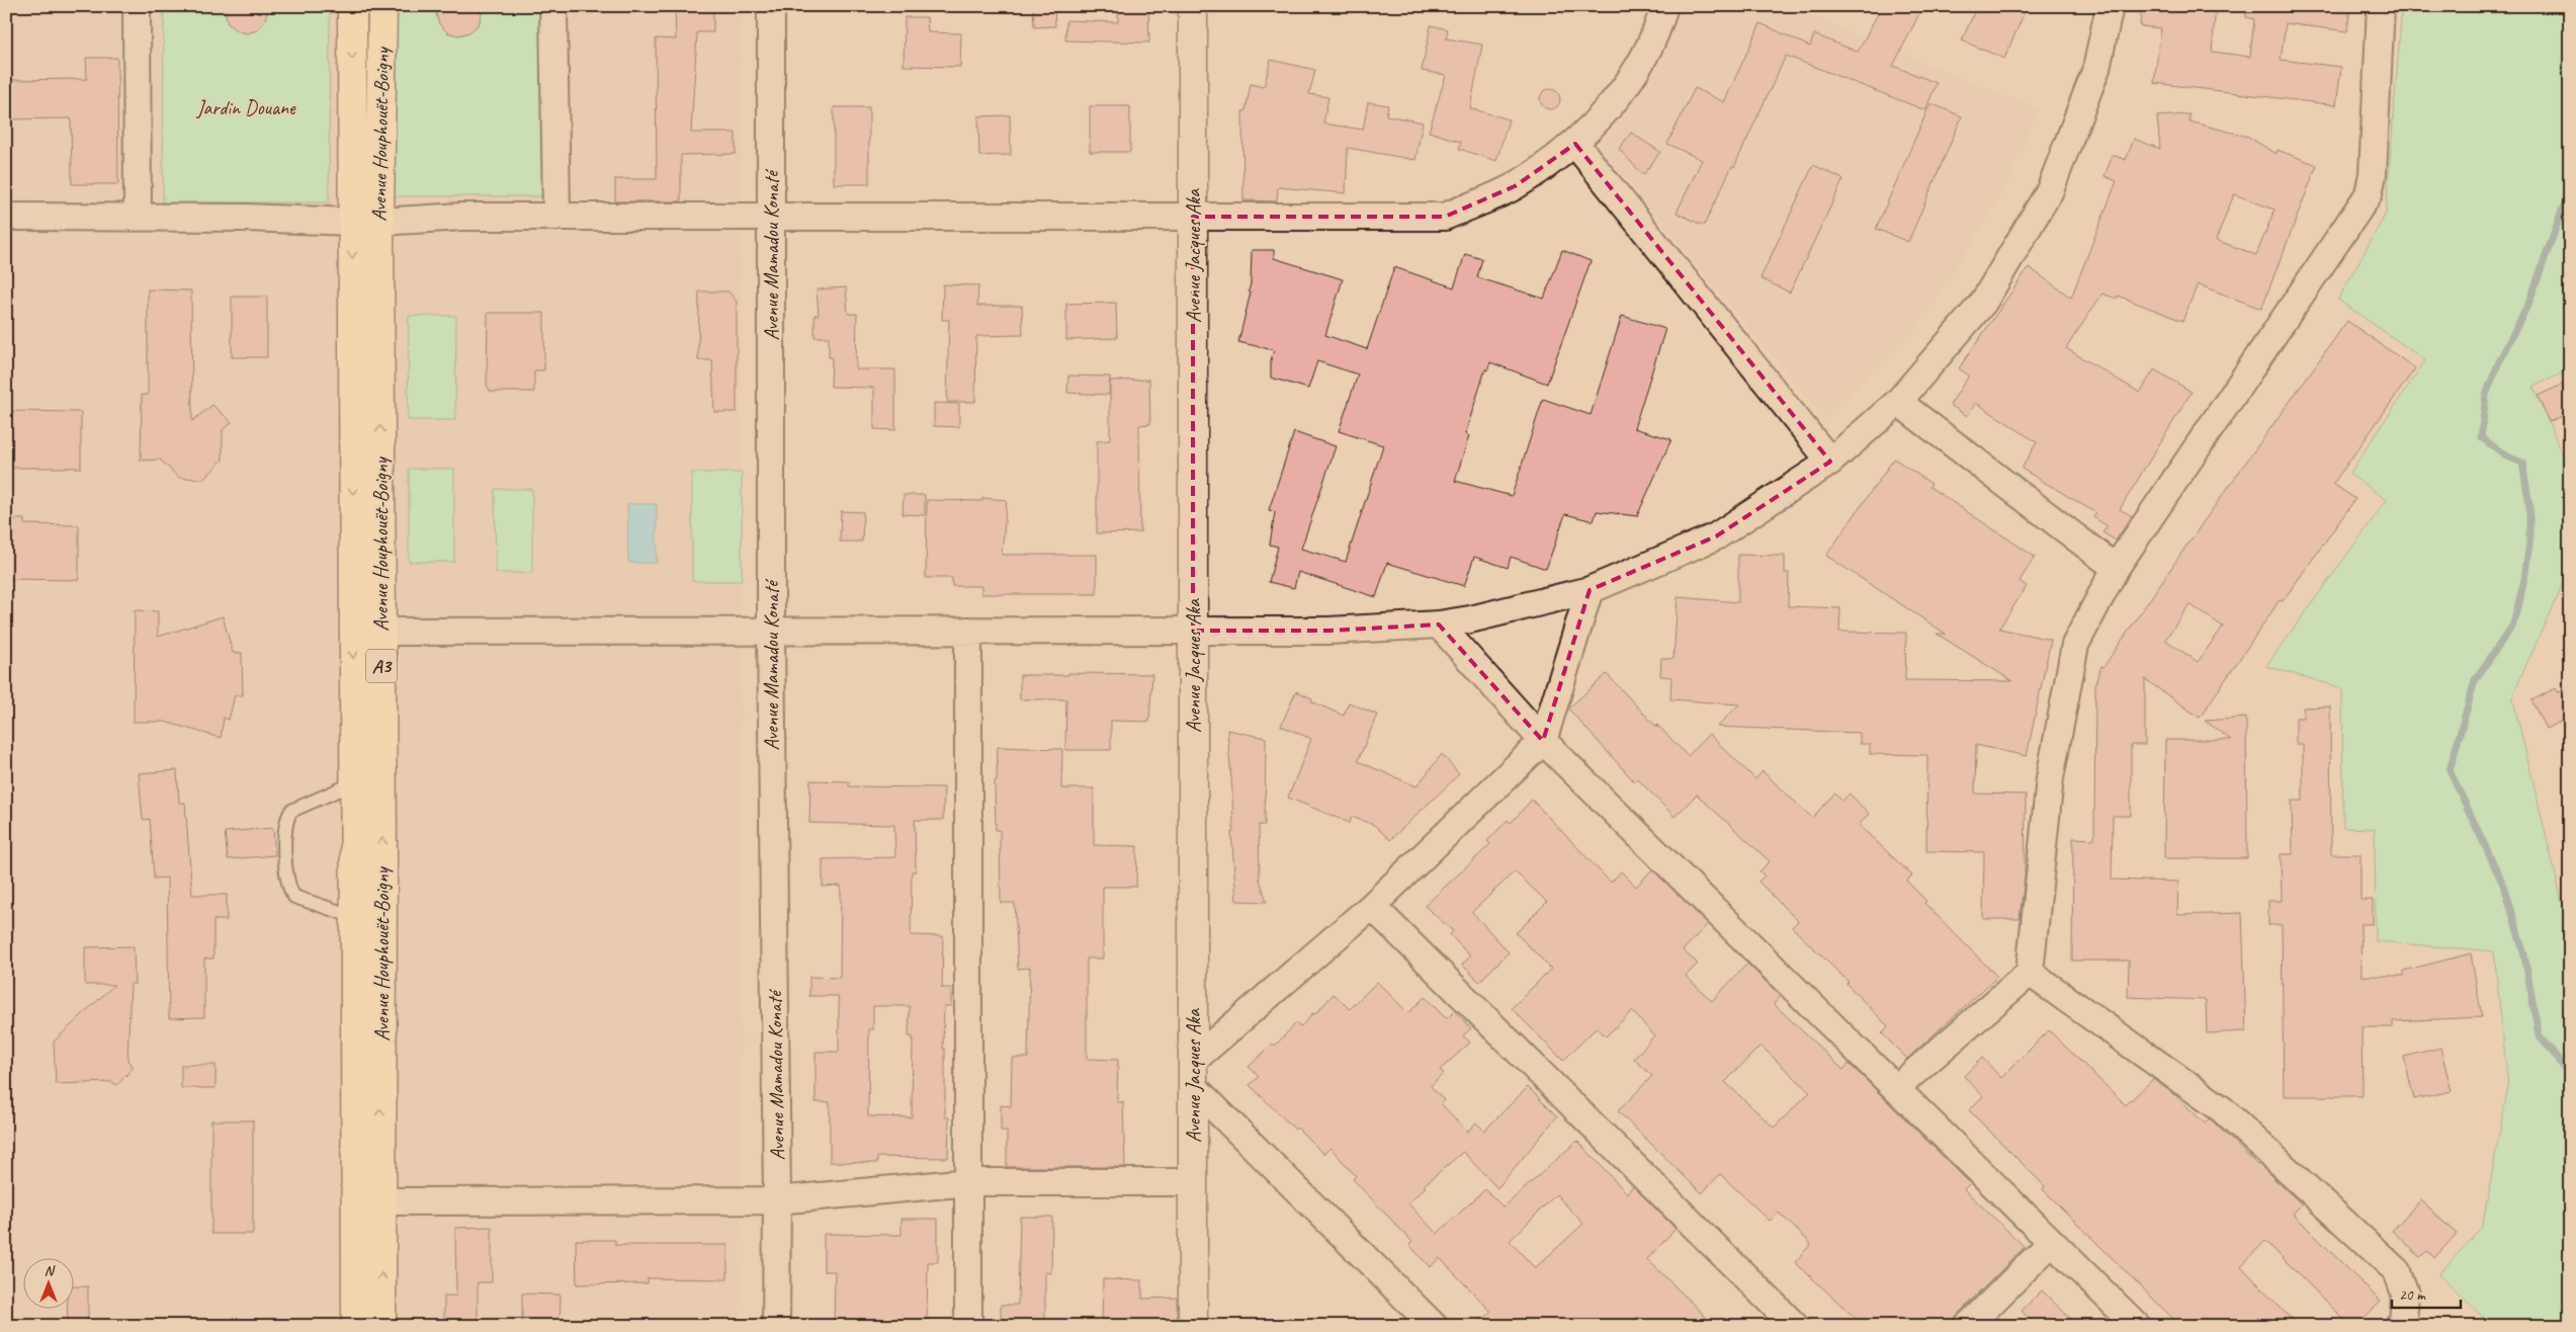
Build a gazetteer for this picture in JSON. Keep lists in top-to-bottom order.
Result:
{
  "streets": {
    "highway": ["Avenue Houphouët-Boigny", "A3"],
    "street": ["Avenue Mamadou Konaté", "Avenue Jacques Aka"]
  },
  "parks": ["Jardin Douane"],
  "scale_bar": "20 m",
  "north": "top"
}
